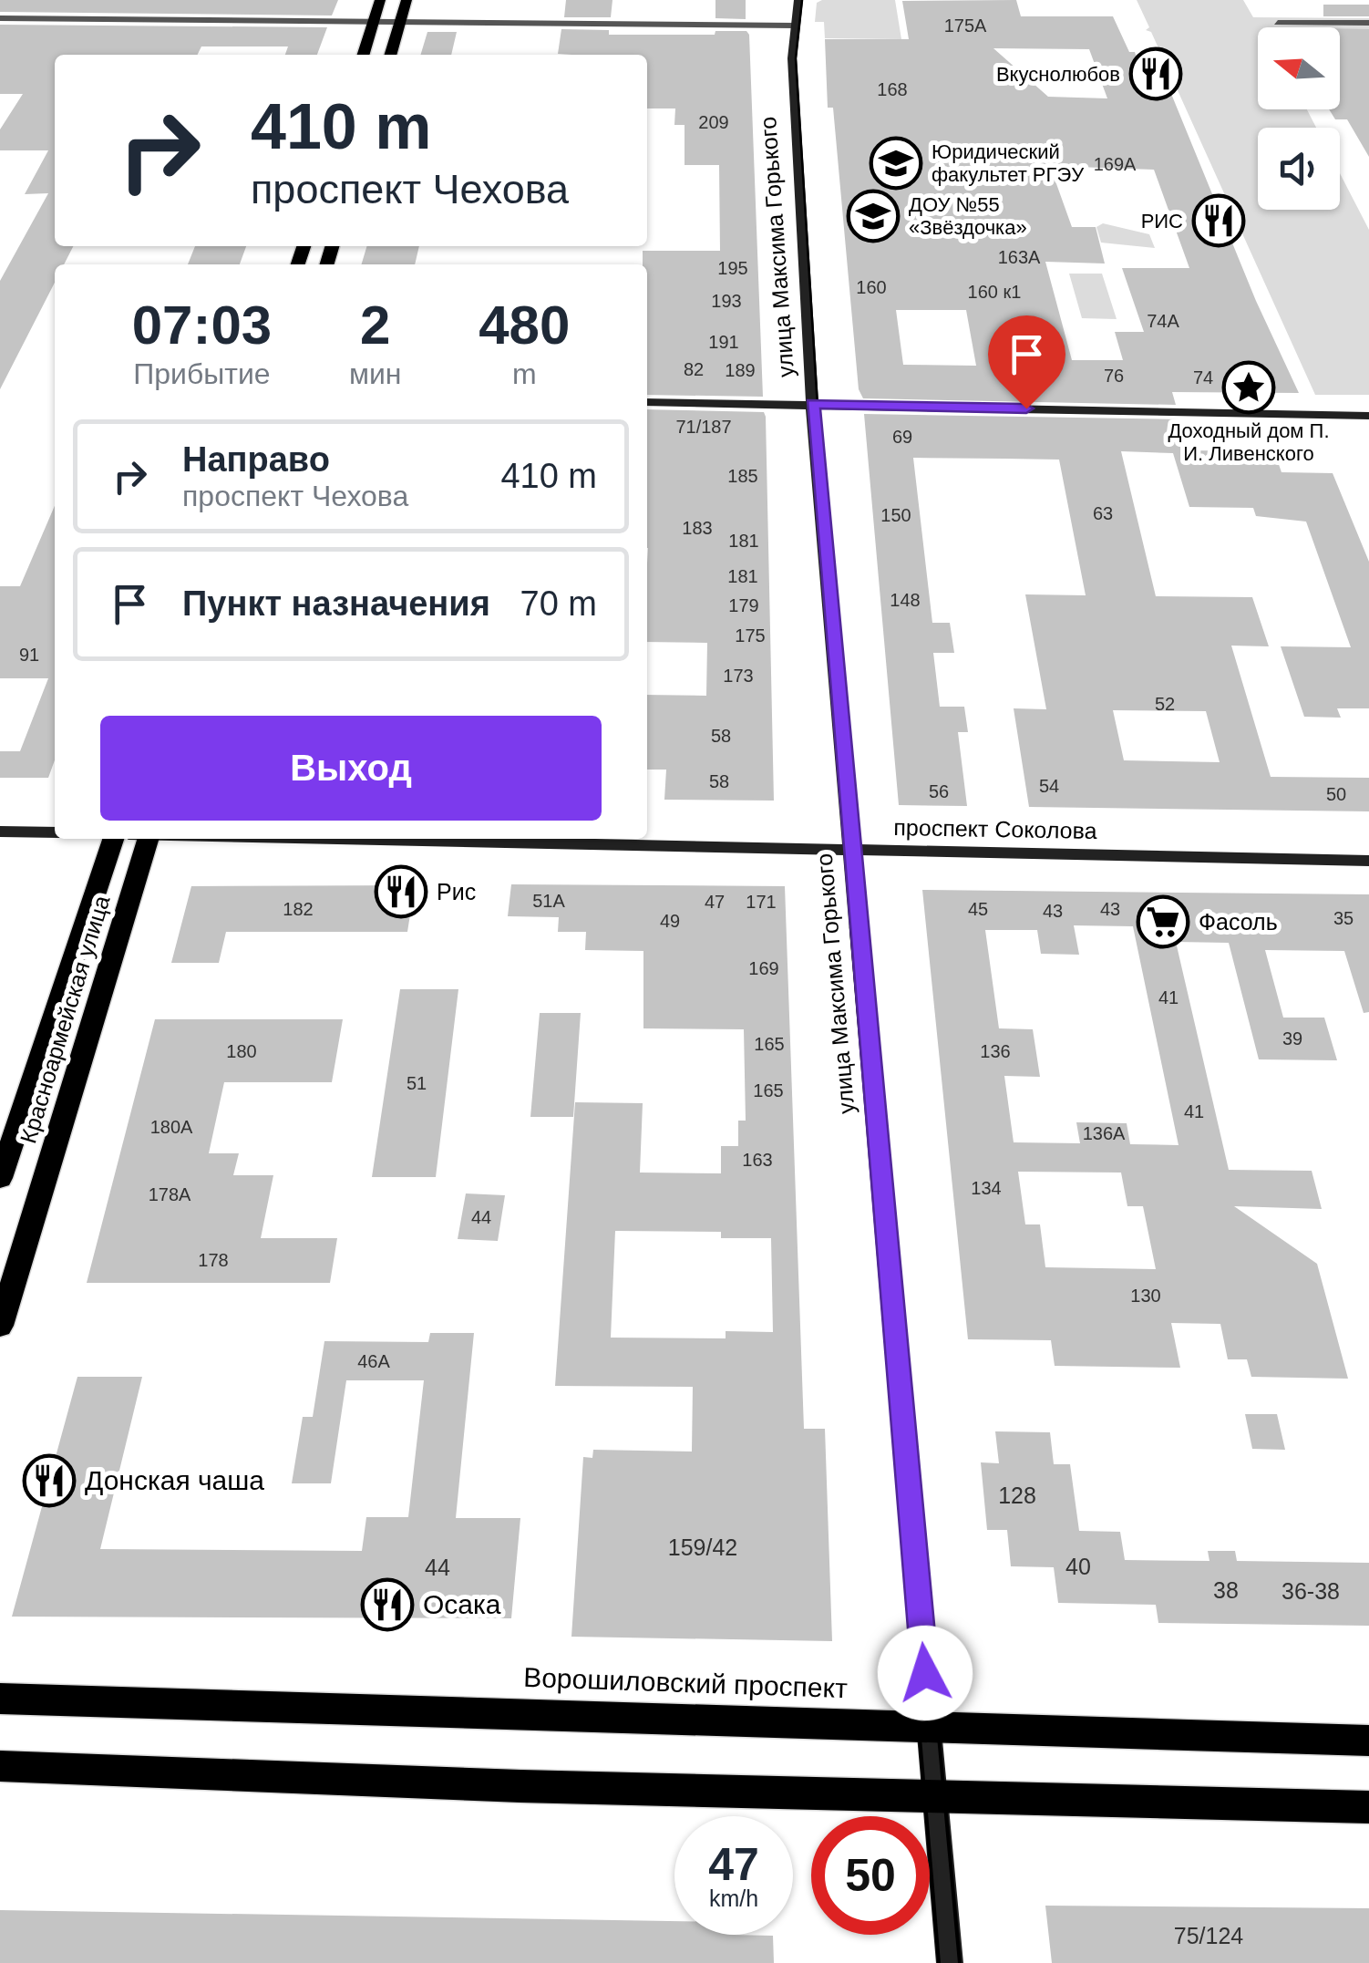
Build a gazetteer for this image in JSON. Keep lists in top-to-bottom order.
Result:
{
  "streets": {
    "main road": [
      "улица Максима Горького",
      "проспект Соколова",
      "Красноармейская улица",
      "Ворошиловский проспект"
    ]
  },
  "crossings": [
    ["улица Максима Горького", "проспект Соколова"],
    ["улица Максима Горького", "Ворошиловский проспект"]
  ],
  "places": {
    "restaurant": [
      "Вкуснолюбов",
      "РИС",
      "Рис",
      "Донская чаша",
      "Осака"
    ],
    "school or university": ["Юридический факультет РГЭУ", "ДОУ №55 «Звёздочка»"],
    "place": ["Доходный дом П. И. Ливенского"],
    "supermarket": ["Фасоль"]
  },
  "house_numbers": [
    "175А",
    "168",
    "209",
    "169А",
    "163А",
    "195",
    "160",
    "160 к1",
    "193",
    "74А",
    "191",
    "82",
    "189",
    "76",
    "74",
    "71/187",
    "69",
    "185",
    "63",
    "150",
    "183",
    "181",
    "181",
    "148",
    "179",
    "175",
    "91",
    "173",
    "52",
    "58",
    "58",
    "54",
    "56",
    "50",
    "51А",
    "47",
    "171",
    "182",
    "45",
    "43",
    "43",
    "35",
    "49",
    "169",
    "41",
    "39",
    "165",
    "180",
    "136",
    "51",
    "165",
    "41",
    "180А",
    "136А",
    "163",
    "134",
    "178А",
    "44",
    "178",
    "130",
    "46А",
    "128",
    "159/42",
    "40",
    "44",
    "38",
    "36-38",
    "75/124"
  ],
  "north": "left",
  "page": {
    "turn": ["410 m", "проспект Чехова"],
    "eta": [
      "07:03",
      "Прибытие",
      "2",
      "мин",
      "480",
      "m"
    ],
    "list": [
      {
        "name": "Направо",
        "note": "проспект Чехова",
        "value": "410 m"
      },
      {
        "name": "Пункт назначения",
        "value": "70 m"
      }
    ],
    "buttons": "Выход",
    "speed": "47 km/h",
    "limit": "50"
  }
}
